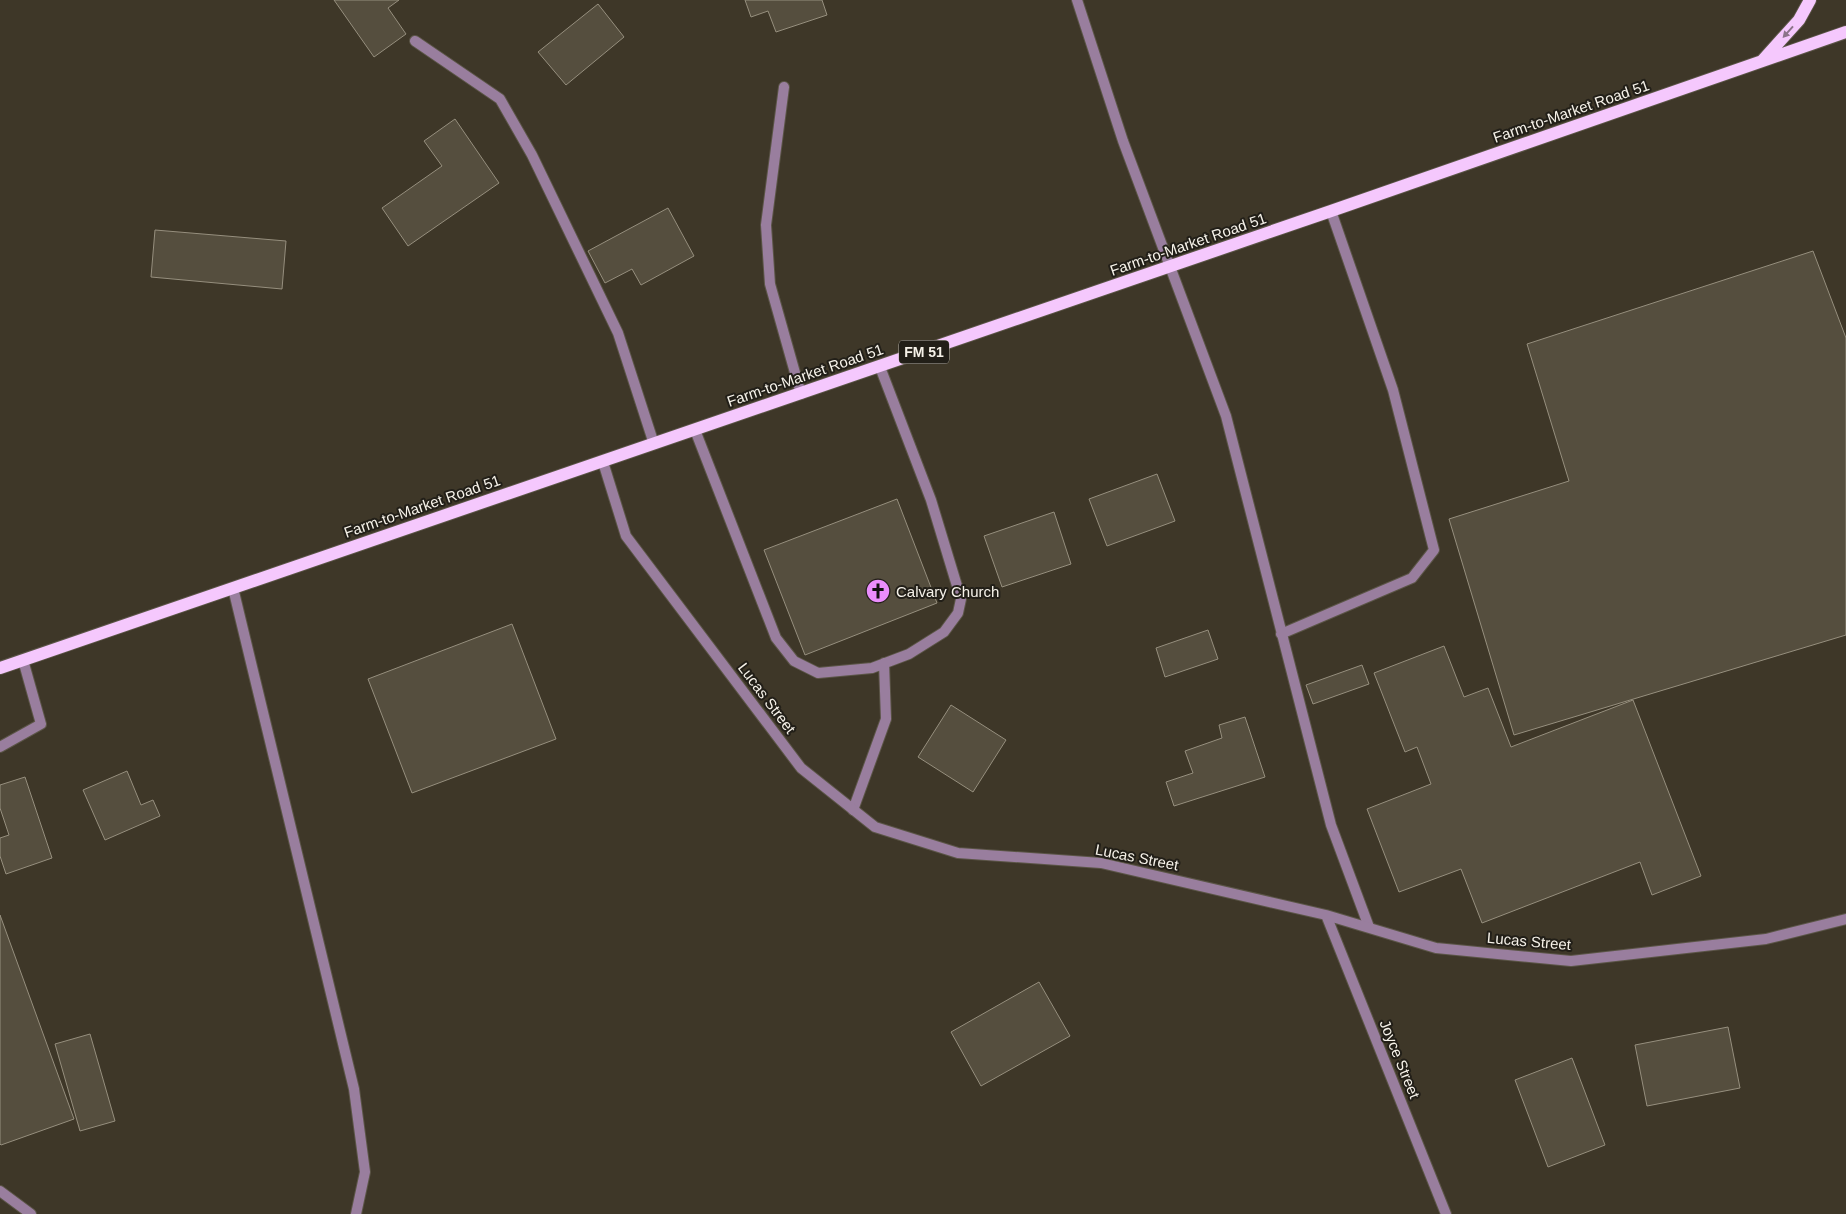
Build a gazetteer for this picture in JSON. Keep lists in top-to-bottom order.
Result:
{
  "streets": {
    "main road": ["Farm-to-Market Road 51", "FM 51"],
    "street": ["Lucas Street", "Joyce Street"]
  },
  "crossings": [
    ["Farm-to-Market Road 51", "Lucas Street"],
    ["Lucas Street", "Joyce Street"]
  ],
  "places": {
    "church": ["Calvary Church"]
  }
}
